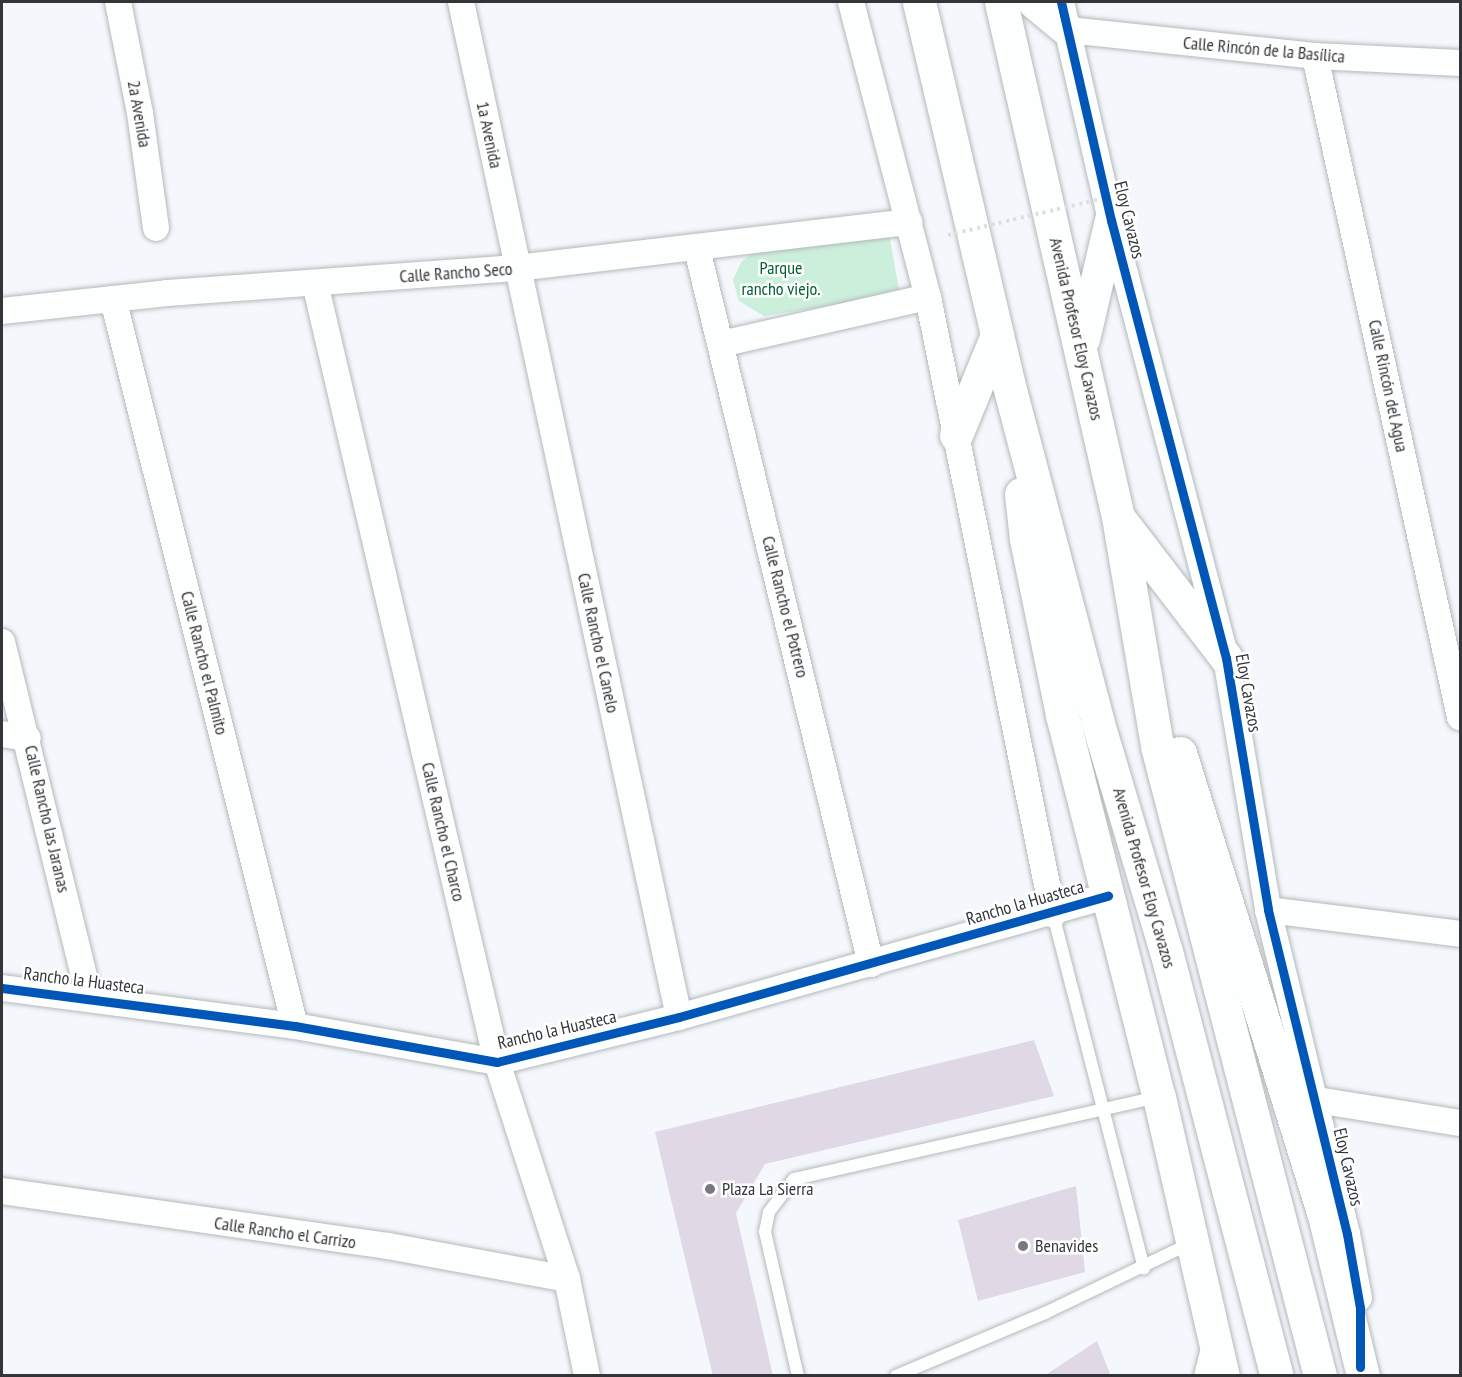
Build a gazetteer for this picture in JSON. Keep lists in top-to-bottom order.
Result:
{
  "streets": {
    "main road": ["Avenida Profesor Eloy Cavazos"],
    "street": [
      "Calle Rincón de la Basílica",
      "2a Avenida",
      "1a Avenida",
      "Eloy Cavazos",
      "Calle Rancho Seco",
      "Calle Rincón del Agua",
      "Calle Rancho el Potrero",
      "Calle Rancho el Canelo",
      "Calle Rancho el Palmito",
      "Calle Rancho las Jaranas",
      "Calle Rancho el Charco",
      "Rancho la Huasteca",
      "Calle Rancho el Carrizo"
    ]
  },
  "crossings": [
    ["Calle Rincón de la Basílica", "Eloy Cavazos"],
    ["Calle Rincón de la Basílica", "Calle Rincón del Agua"],
    ["1a Avenida", "Calle Rancho Seco"],
    ["1a Avenida", "Calle Rancho el Canelo"],
    ["Eloy Cavazos", "Avenida Profesor Eloy Cavazos"],
    ["Calle Rancho Seco", "Calle Rancho el Potrero"],
    ["Calle Rancho Seco", "Calle Rancho el Canelo"],
    ["Calle Rancho Seco", "Calle Rancho el Palmito"],
    ["Calle Rancho Seco", "Calle Rancho el Charco"],
    ["Avenida Profesor Eloy Cavazos", "Rancho la Huasteca"],
    ["Calle Rancho el Potrero", "Rancho la Huasteca"],
    ["Calle Rancho el Canelo", "Rancho la Huasteca"],
    ["Calle Rancho el Palmito", "Rancho la Huasteca"],
    ["Calle Rancho las Jaranas", "Rancho la Huasteca"],
    ["Calle Rancho el Charco", "Rancho la Huasteca"],
    ["Calle Rancho el Charco", "Calle Rancho el Carrizo"]
  ],
  "parks": ["Parque rancho viejo."],
  "places": ["Plaza La Sierra", "Benavides"]
}
